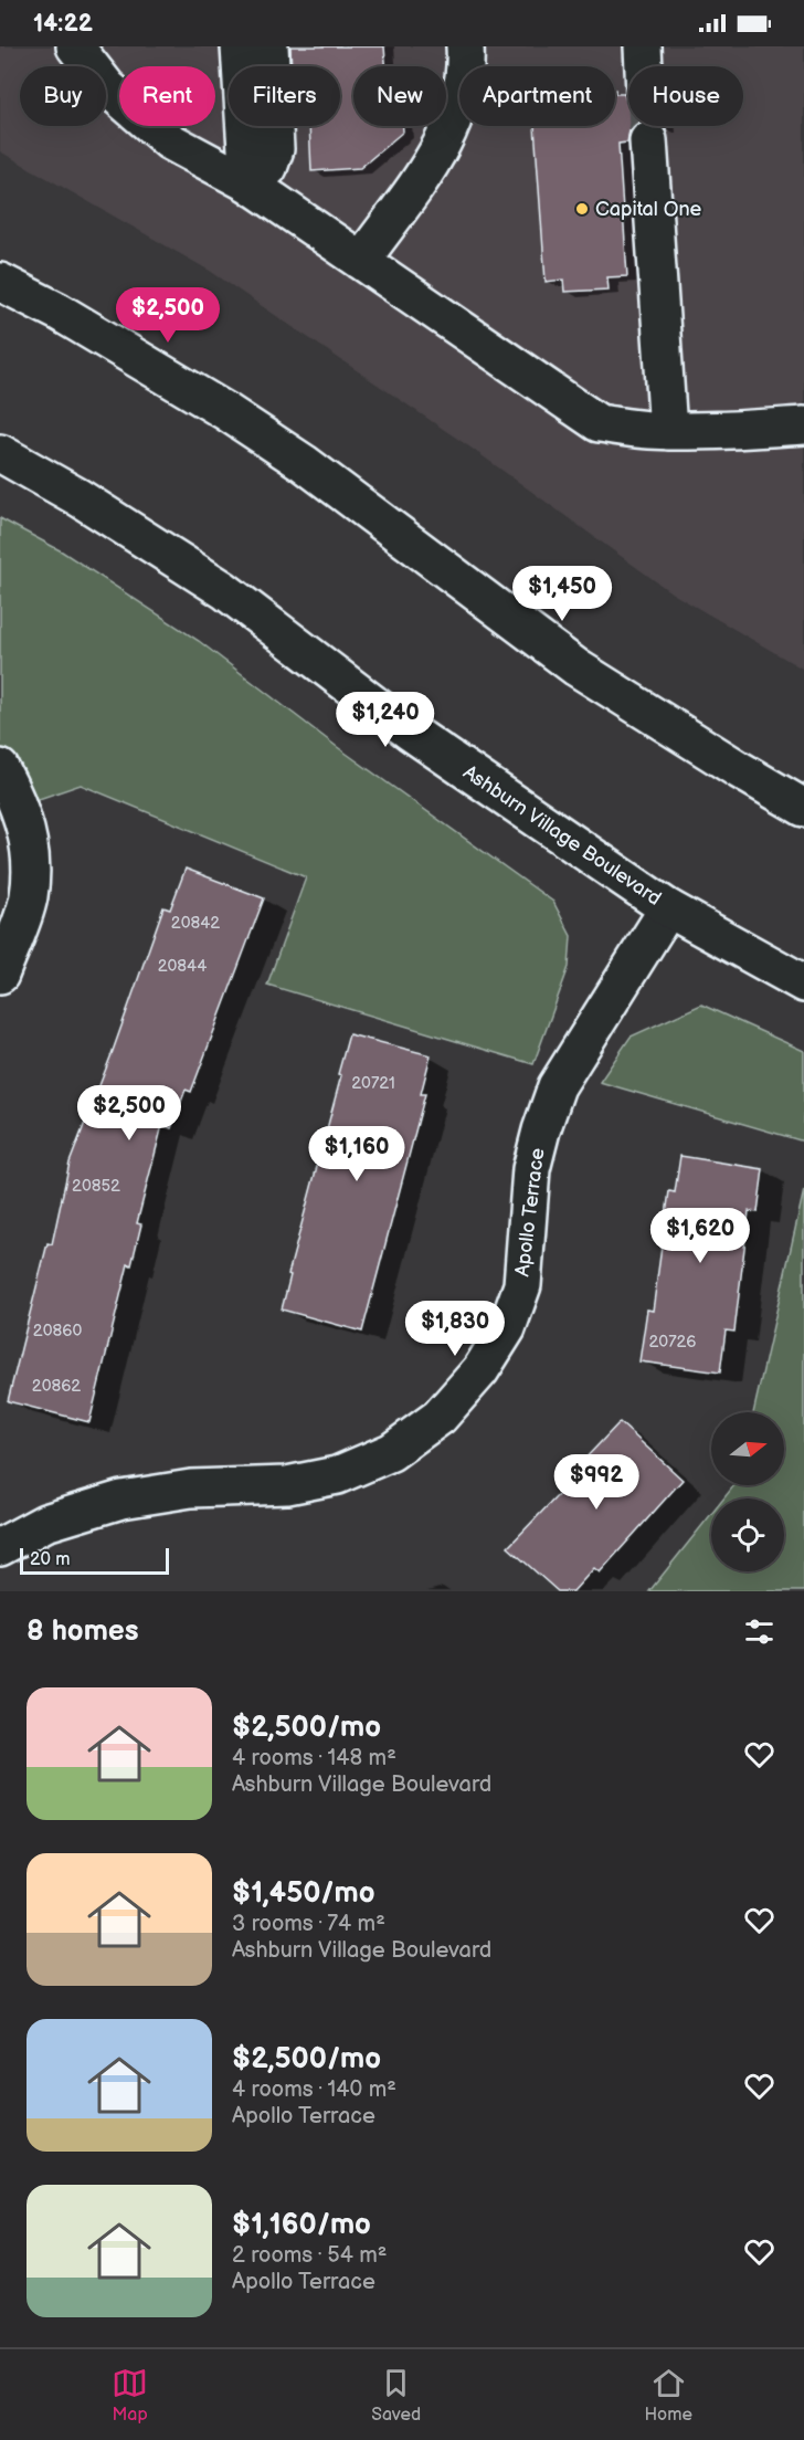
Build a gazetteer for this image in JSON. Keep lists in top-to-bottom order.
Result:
{
  "streets": {
    "main road": ["Ashburn Village Boulevard", "Apollo Terrace"]
  },
  "crossings": [
    ["Ashburn Village Boulevard", "Apollo Terrace"]
  ],
  "places": ["Capital One"],
  "house_numbers": [
    "20842",
    "20844",
    "20721",
    "20852",
    "20860",
    "20726",
    "20862"
  ],
  "scale_bar": "20 m",
  "north": "right",
  "page": {
    "status": "14:22",
    "chip": [
      "Buy",
      "Rent",
      "Filters",
      "New",
      "Apartment",
      "House"
    ],
    "price": [
      "$2,500",
      "$1,450",
      "$1,240",
      "$2,500",
      "$1,160",
      "$1,620",
      "$1,830",
      "$992"
    ],
    "scale": "20 m",
    "heading": "8 homes",
    "list": [
      {
        "name": "$2,500/mo",
        "note": "4 rooms · 148 m² · Ashburn Village Boulevard"
      },
      {
        "name": "$1,450/mo",
        "note": "3 rooms · 74 m² · Ashburn Village Boulevard"
      },
      {
        "name": "$2,500/mo",
        "note": "4 rooms · 140 m² · Apollo Terrace"
      },
      {
        "name": "$1,160/mo",
        "note": "2 rooms · 54 m² · Apollo Terrace"
      }
    ],
    "tabs": ["Map", "Saved", "Home"]
  }
}
